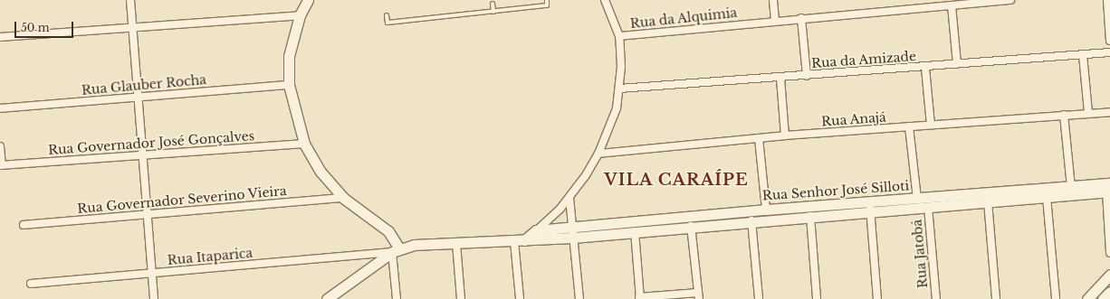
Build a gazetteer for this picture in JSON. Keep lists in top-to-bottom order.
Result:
{
  "streets": {
    "street": [
      "Rua da Alquimia",
      "Rua da Amizade",
      "Rua Glauber Rocha",
      "Rua Anajá",
      "Rua Governador José Gonçalves",
      "Rua Senhor José Silloti",
      "Rua Governador Severino Vieira",
      "Rua Jatobá",
      "Rua Itaparica"
    ]
  },
  "crossings": [
    ["Rua Senhor José Silloti", "Rua Jatobá"],
    ["Rua Senhor José Silloti", "Rua Itaparica"]
  ],
  "districts": ["VILA CARAÍPE"],
  "scale_bar": "50 m"
}
